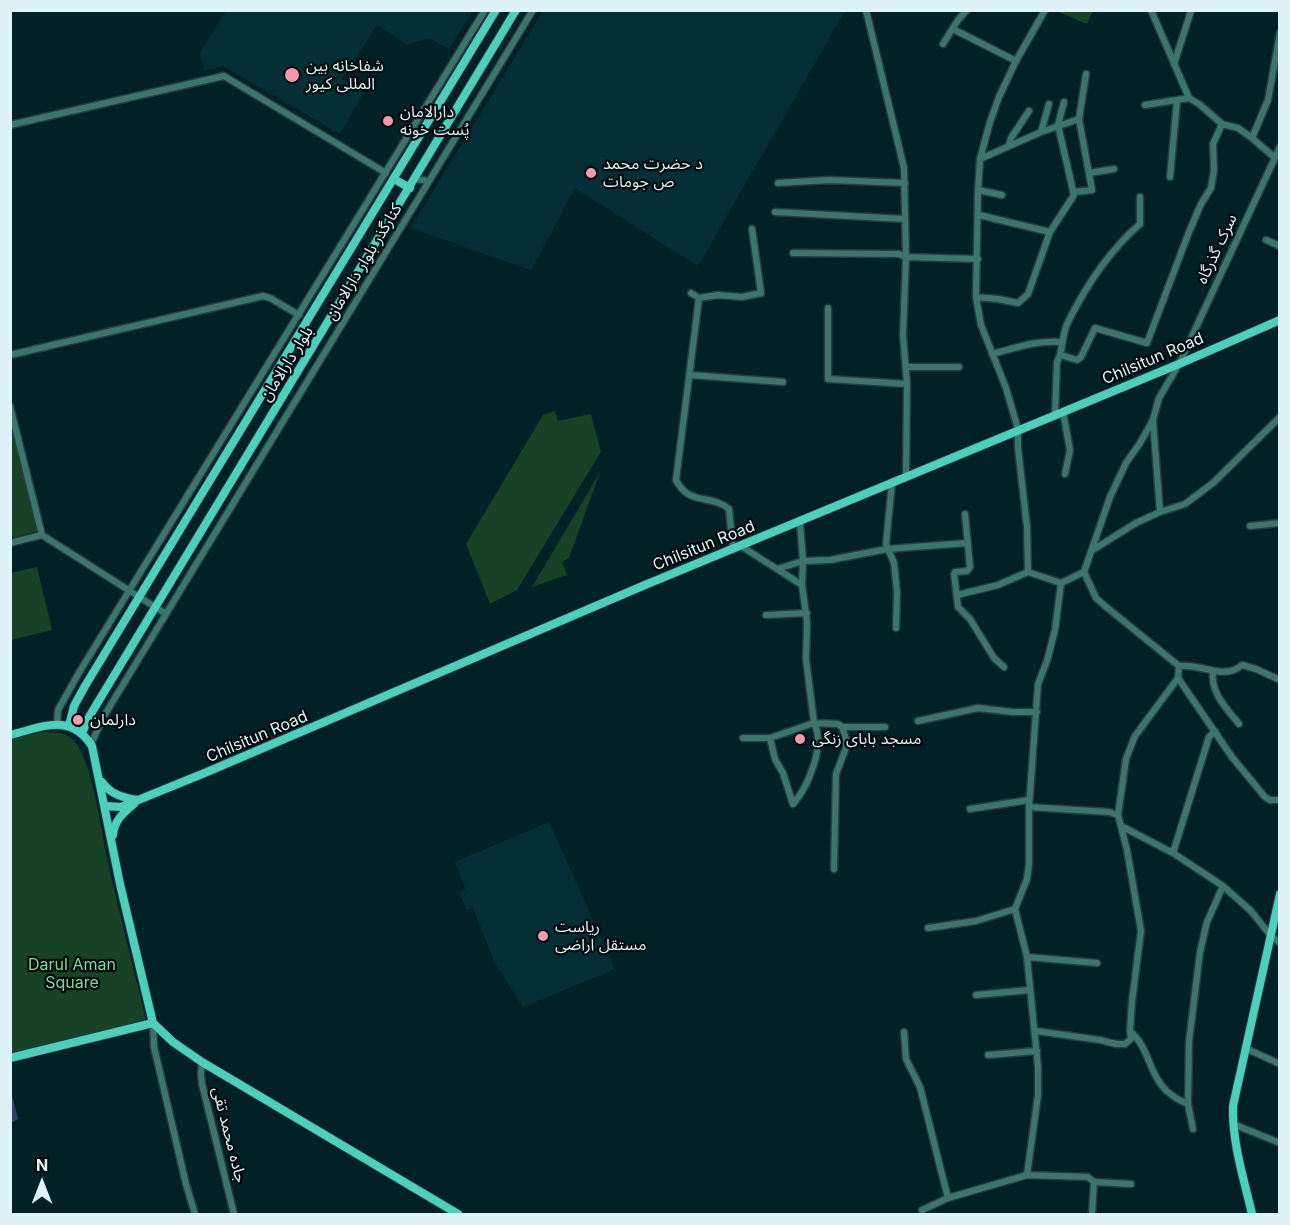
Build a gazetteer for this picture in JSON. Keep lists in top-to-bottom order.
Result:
{
  "streets": {
    "main road": ["Chilsitun Road", "بلوار دارالامان"],
    "street": ["سرک گذرگاه", "کنارگذر بلوار دارالامان", "جاده محمد تقی"]
  },
  "crossings": [
    ["سرک گذرگاه", "Chilsitun Road"]
  ],
  "parks": ["Darul Aman Square"],
  "places": [
    "شفاخانه بین المللی کیور",
    "دارالامان پُست خونه",
    "د حضرت محمد ص جومات",
    "دارلمان",
    "مسجد بابای زنگی",
    "ریاست مستقل اراضی"
  ],
  "north": "top"
}
